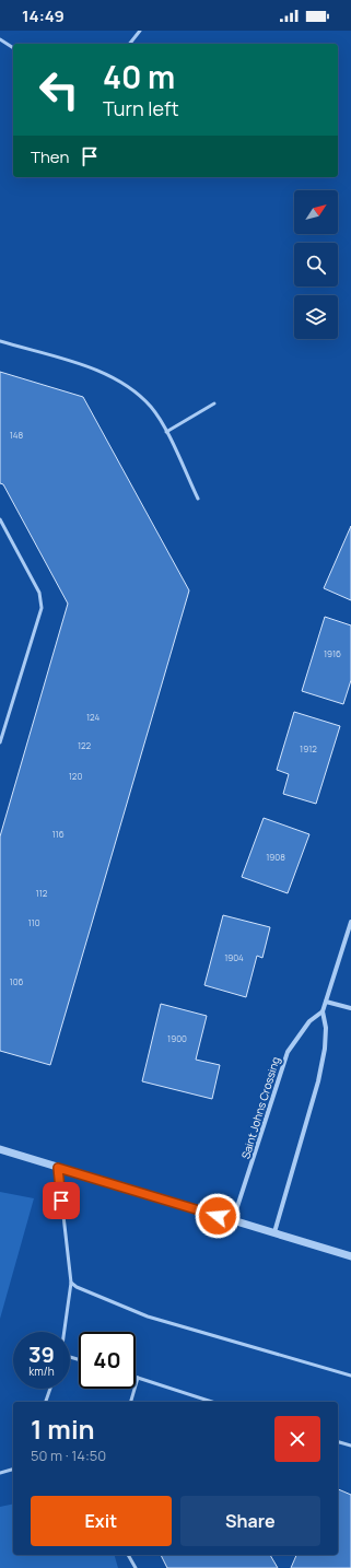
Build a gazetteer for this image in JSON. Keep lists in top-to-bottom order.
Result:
{
  "streets": {
    "street": ["Saint Johns Crossing"]
  },
  "house_numbers": [
    "148",
    "1916",
    "124",
    "122",
    "1912",
    "120",
    "116",
    "1908",
    "112",
    "110",
    "1904",
    "106",
    "1900"
  ],
  "north": "top right",
  "page": {
    "status": "14:49",
    "turn": ["40 m", "Turn left"],
    "then": "Then",
    "speed": "39 km/h",
    "limit": "40",
    "heading": ["1 min", "50 m · 14:50"],
    "buttons": ["Exit", "Share"]
  }
}
